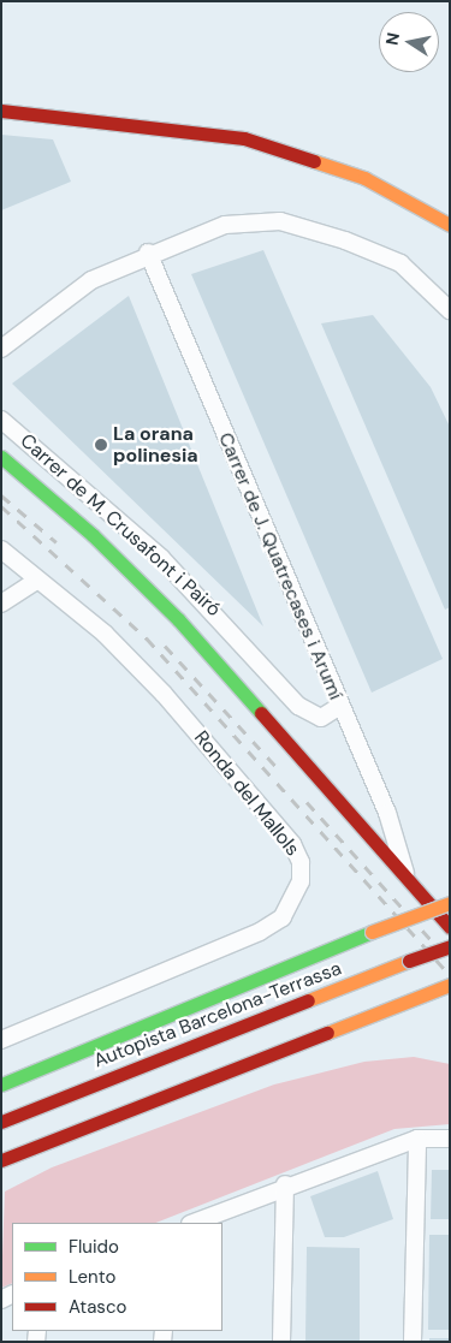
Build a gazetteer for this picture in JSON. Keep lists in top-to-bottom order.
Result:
{
  "streets": {
    "main road": ["Autopista Barcelona-Terrassa"],
    "street": ["Carrer de M. Crusafont i Pairó", "Carrer de J. Quatrecases i Arumí", "Ronda del Mallols"]
  },
  "crossings": [
    ["Carrer de M. Crusafont i Pairó", "Carrer de J. Quatrecases i Arumí"]
  ],
  "places": ["La orana polinesia"],
  "legend": ["Fluido", "Lento", "Atasco"],
  "north": "left"
}
